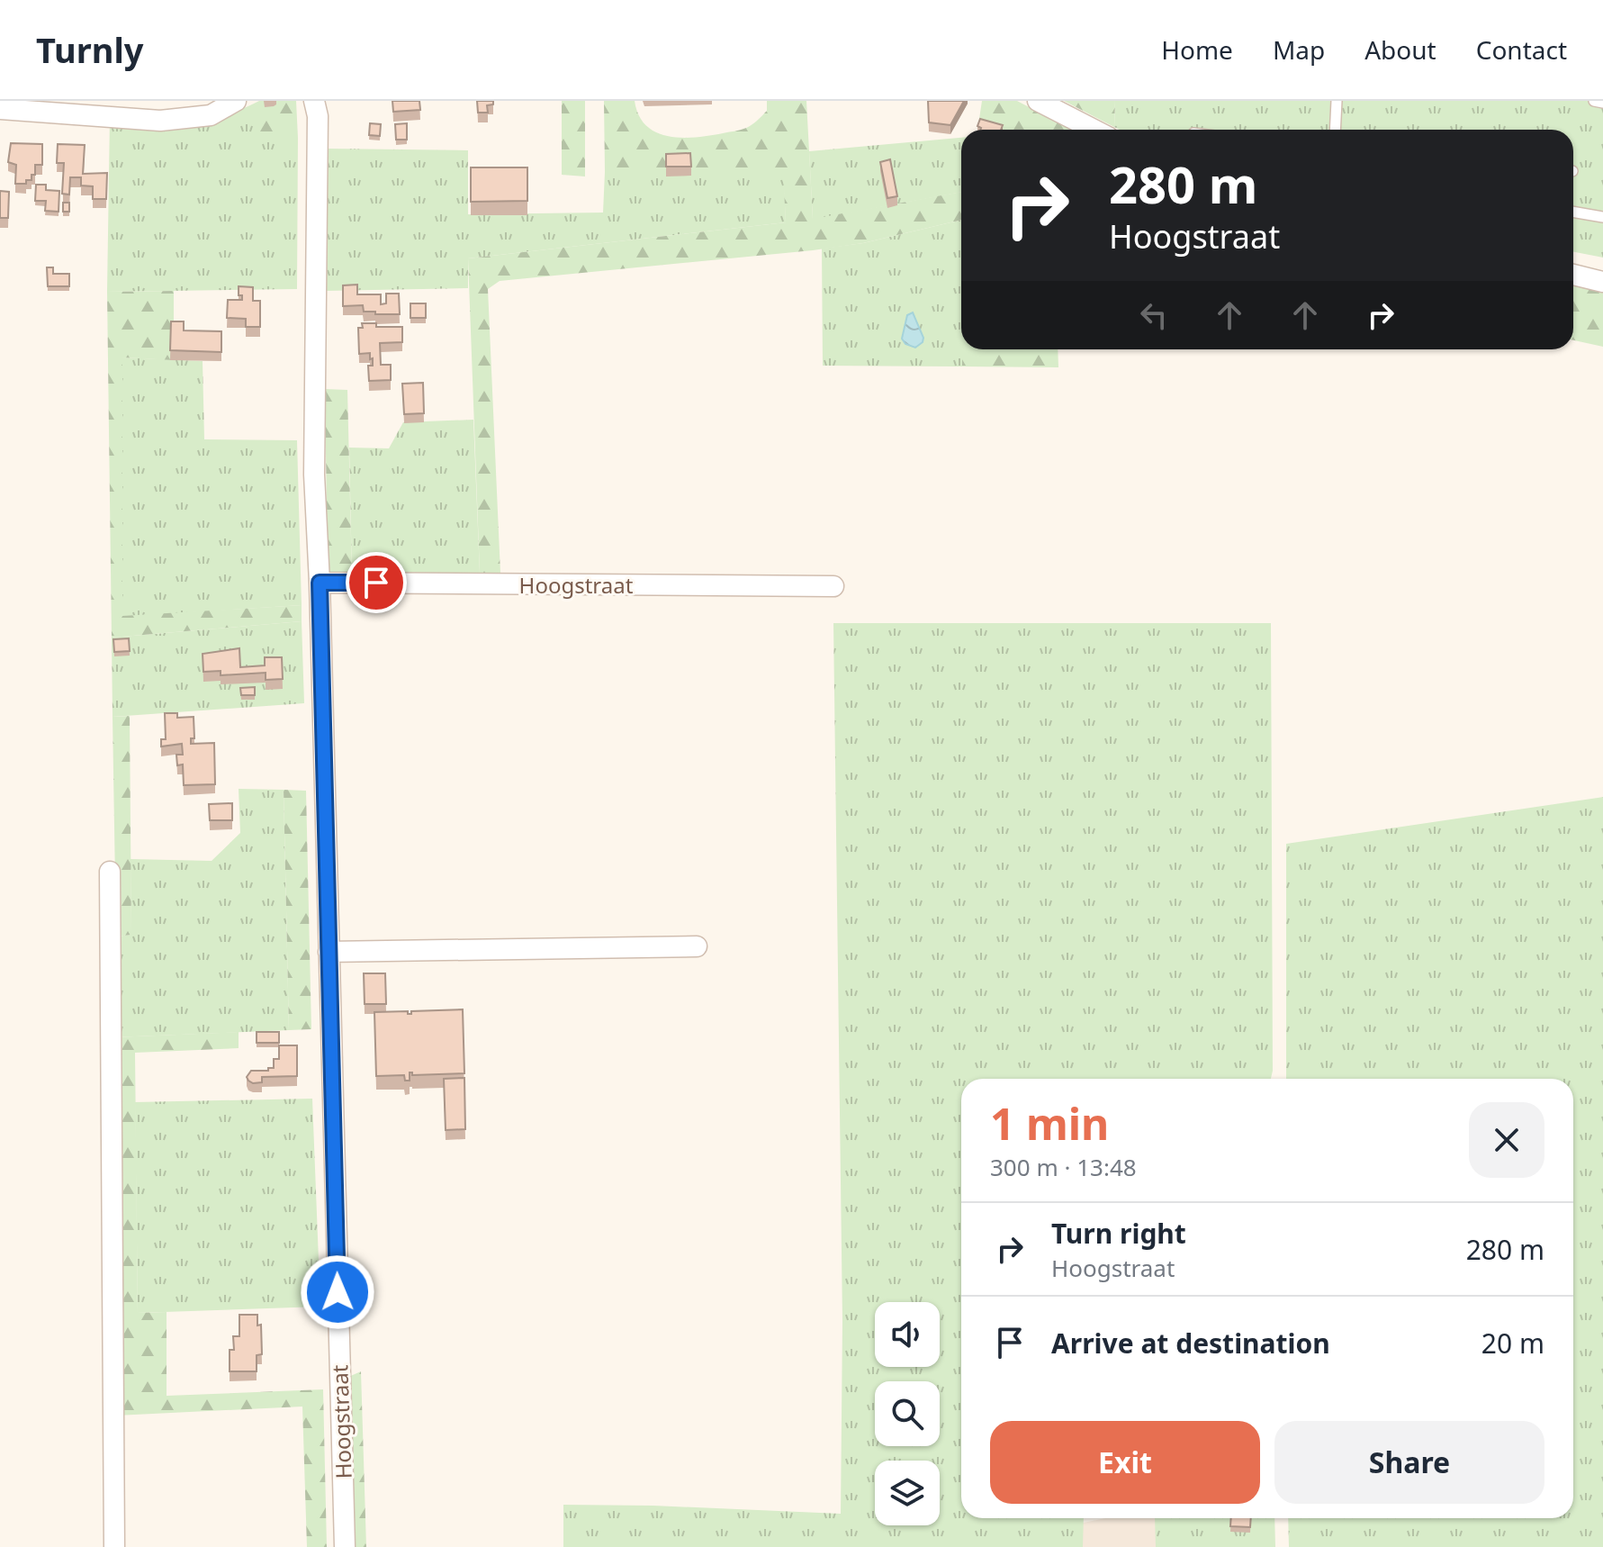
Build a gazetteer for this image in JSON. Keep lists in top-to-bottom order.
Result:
{
  "streets": {
    "street": ["Hoogstraat"]
  },
  "page": {
    "header": "Turnly",
    "nav": [
      "Home",
      "Map",
      "About",
      "Contact"
    ],
    "turn": ["280 m", "Hoogstraat"],
    "heading": ["1 min", "300 m · 13:48"],
    "list": [
      {
        "name": "Turn right",
        "note": "Hoogstraat",
        "value": "280 m"
      },
      {
        "name": "Arrive at destination",
        "value": "20 m"
      }
    ],
    "buttons": ["Exit", "Share"]
  }
}
